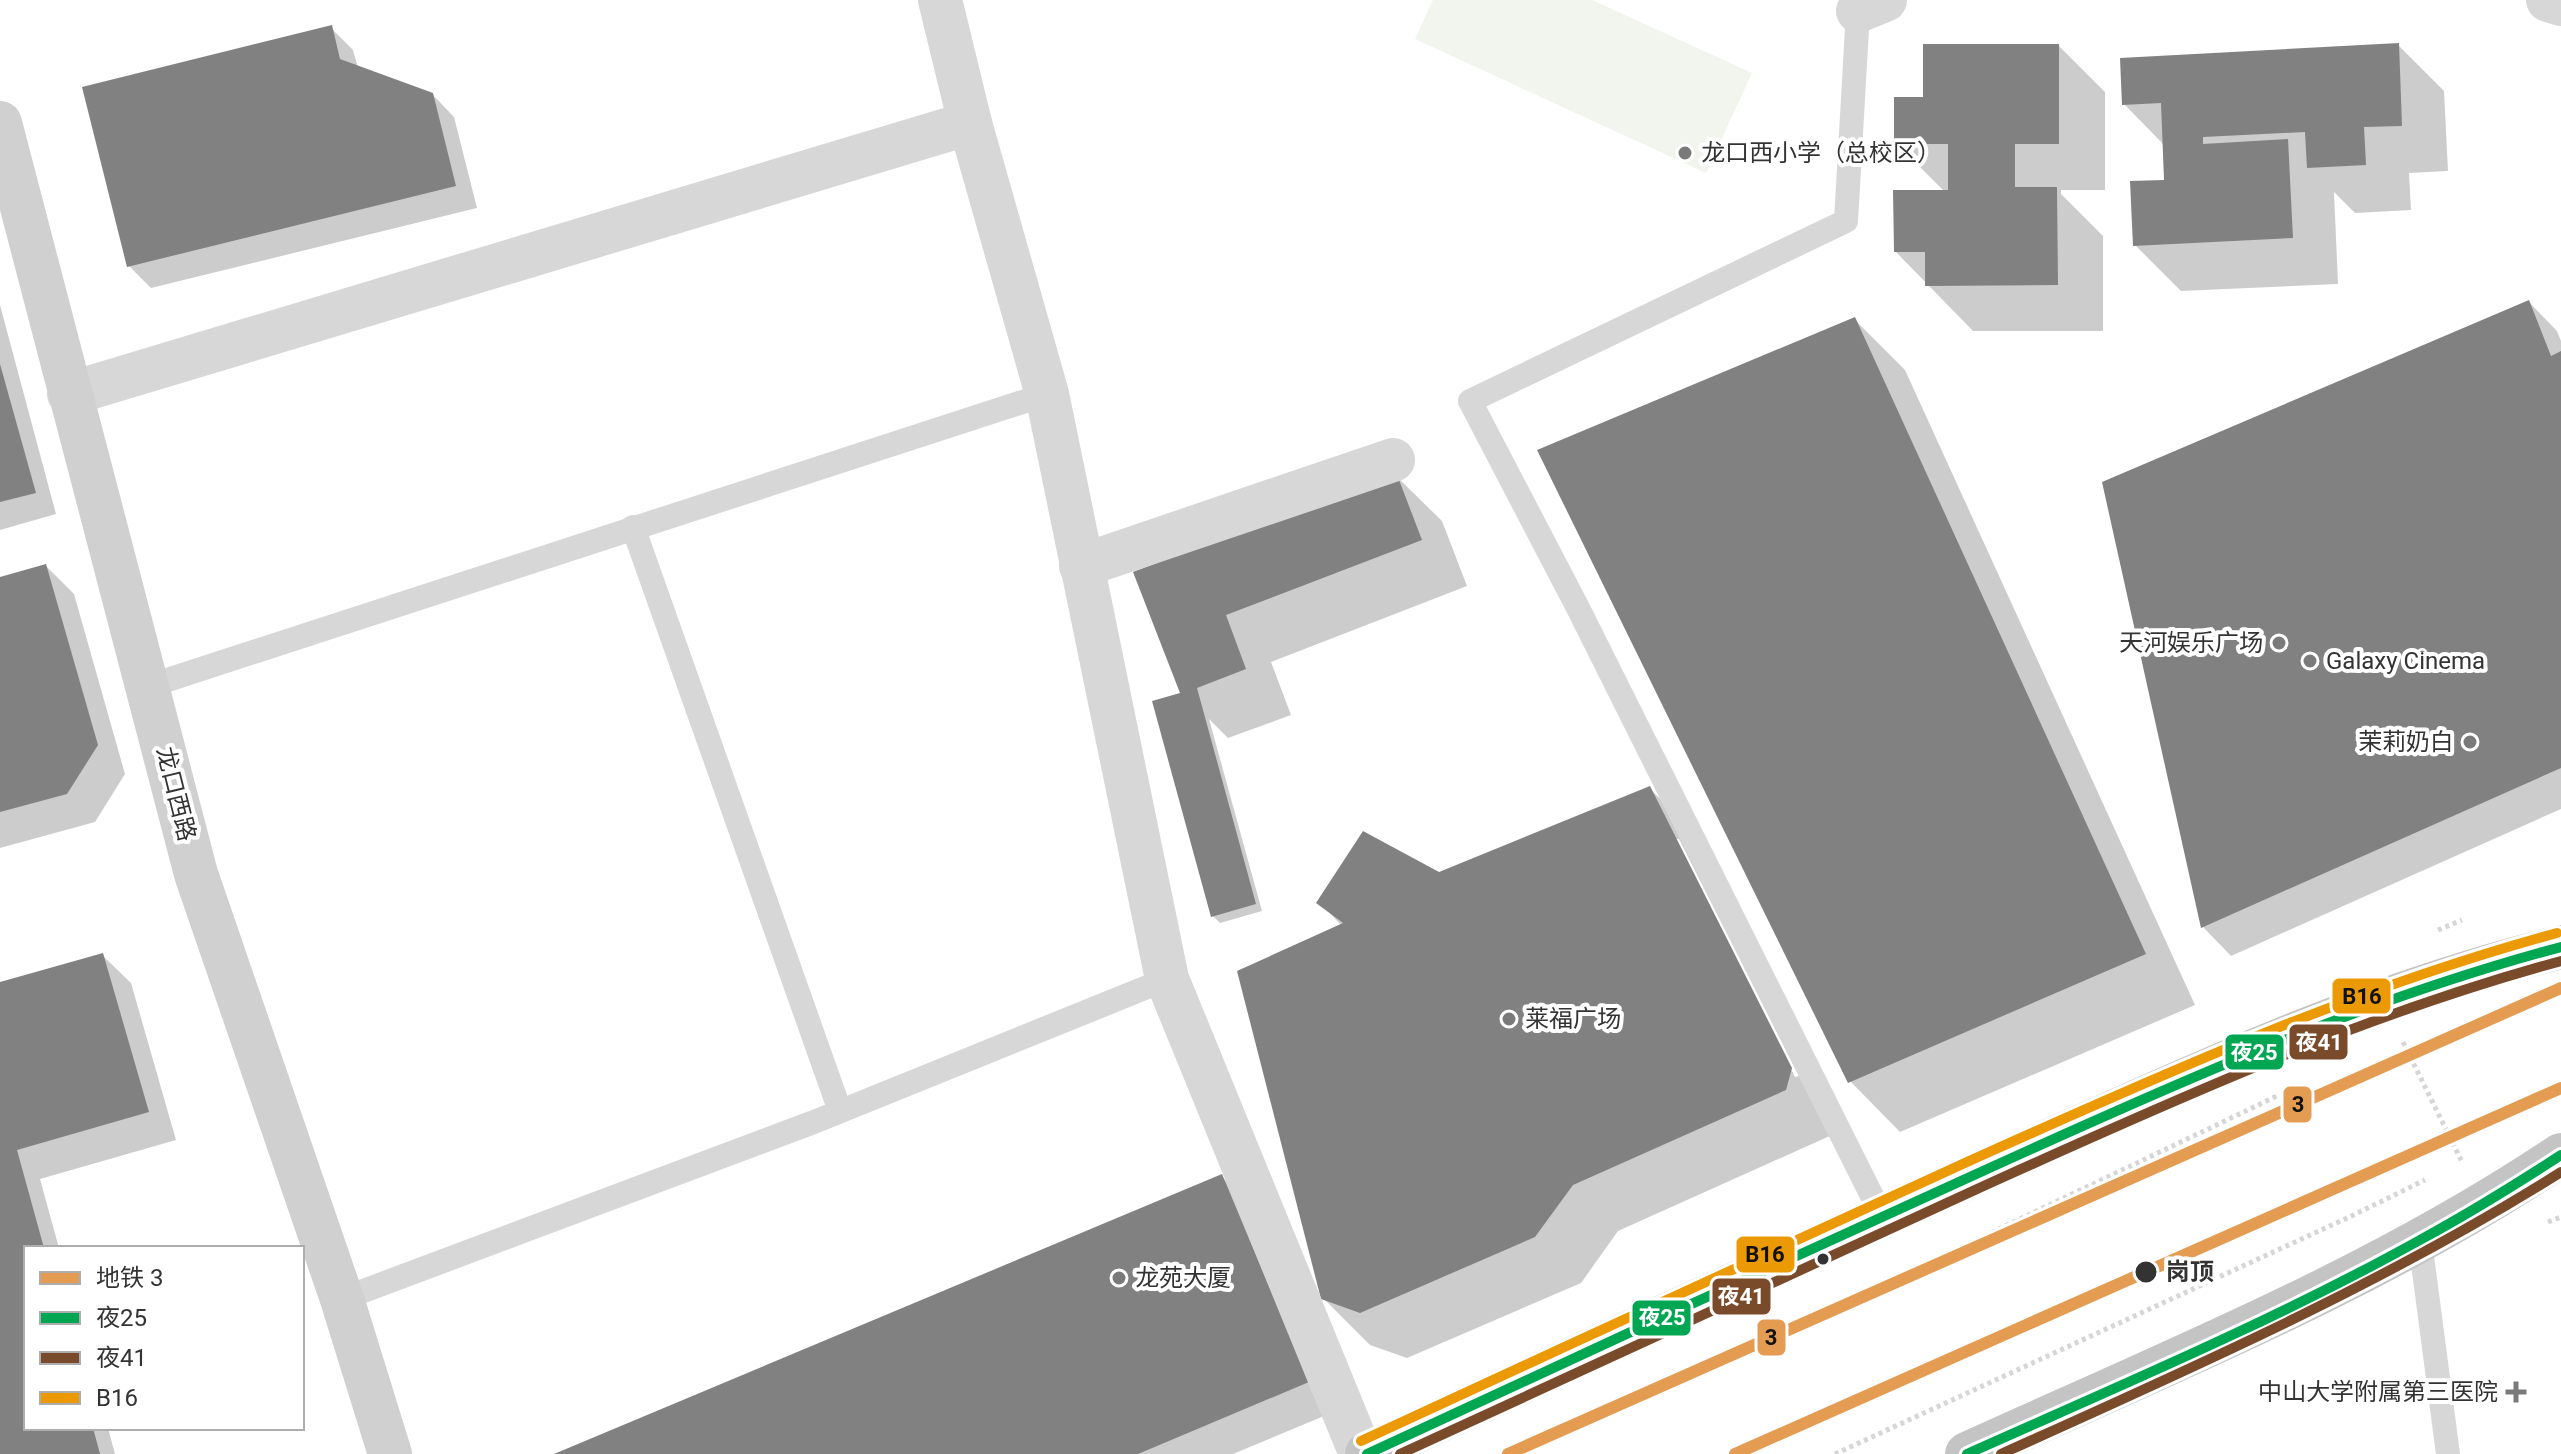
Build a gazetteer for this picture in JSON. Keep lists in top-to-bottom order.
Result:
{
  "streets": {
    "street": ["龙口西路"]
  },
  "places": {
    "other": [
      "龙口西小学（总校区）",
      "天河娱乐广场",
      "Galaxy Cinema",
      "茉莉奶白",
      "莱福广场",
      "岗顶",
      "龙苑大厦"
    ],
    "health": ["中山大学附属第三医院"]
  },
  "lines": [
    "transit line B16",
    "transit line 夜25",
    "transit line 夜41",
    "metro line 3"
  ],
  "legend": [
    "地铁 3",
    "夜25",
    "夜41",
    "B16"
  ]
}
